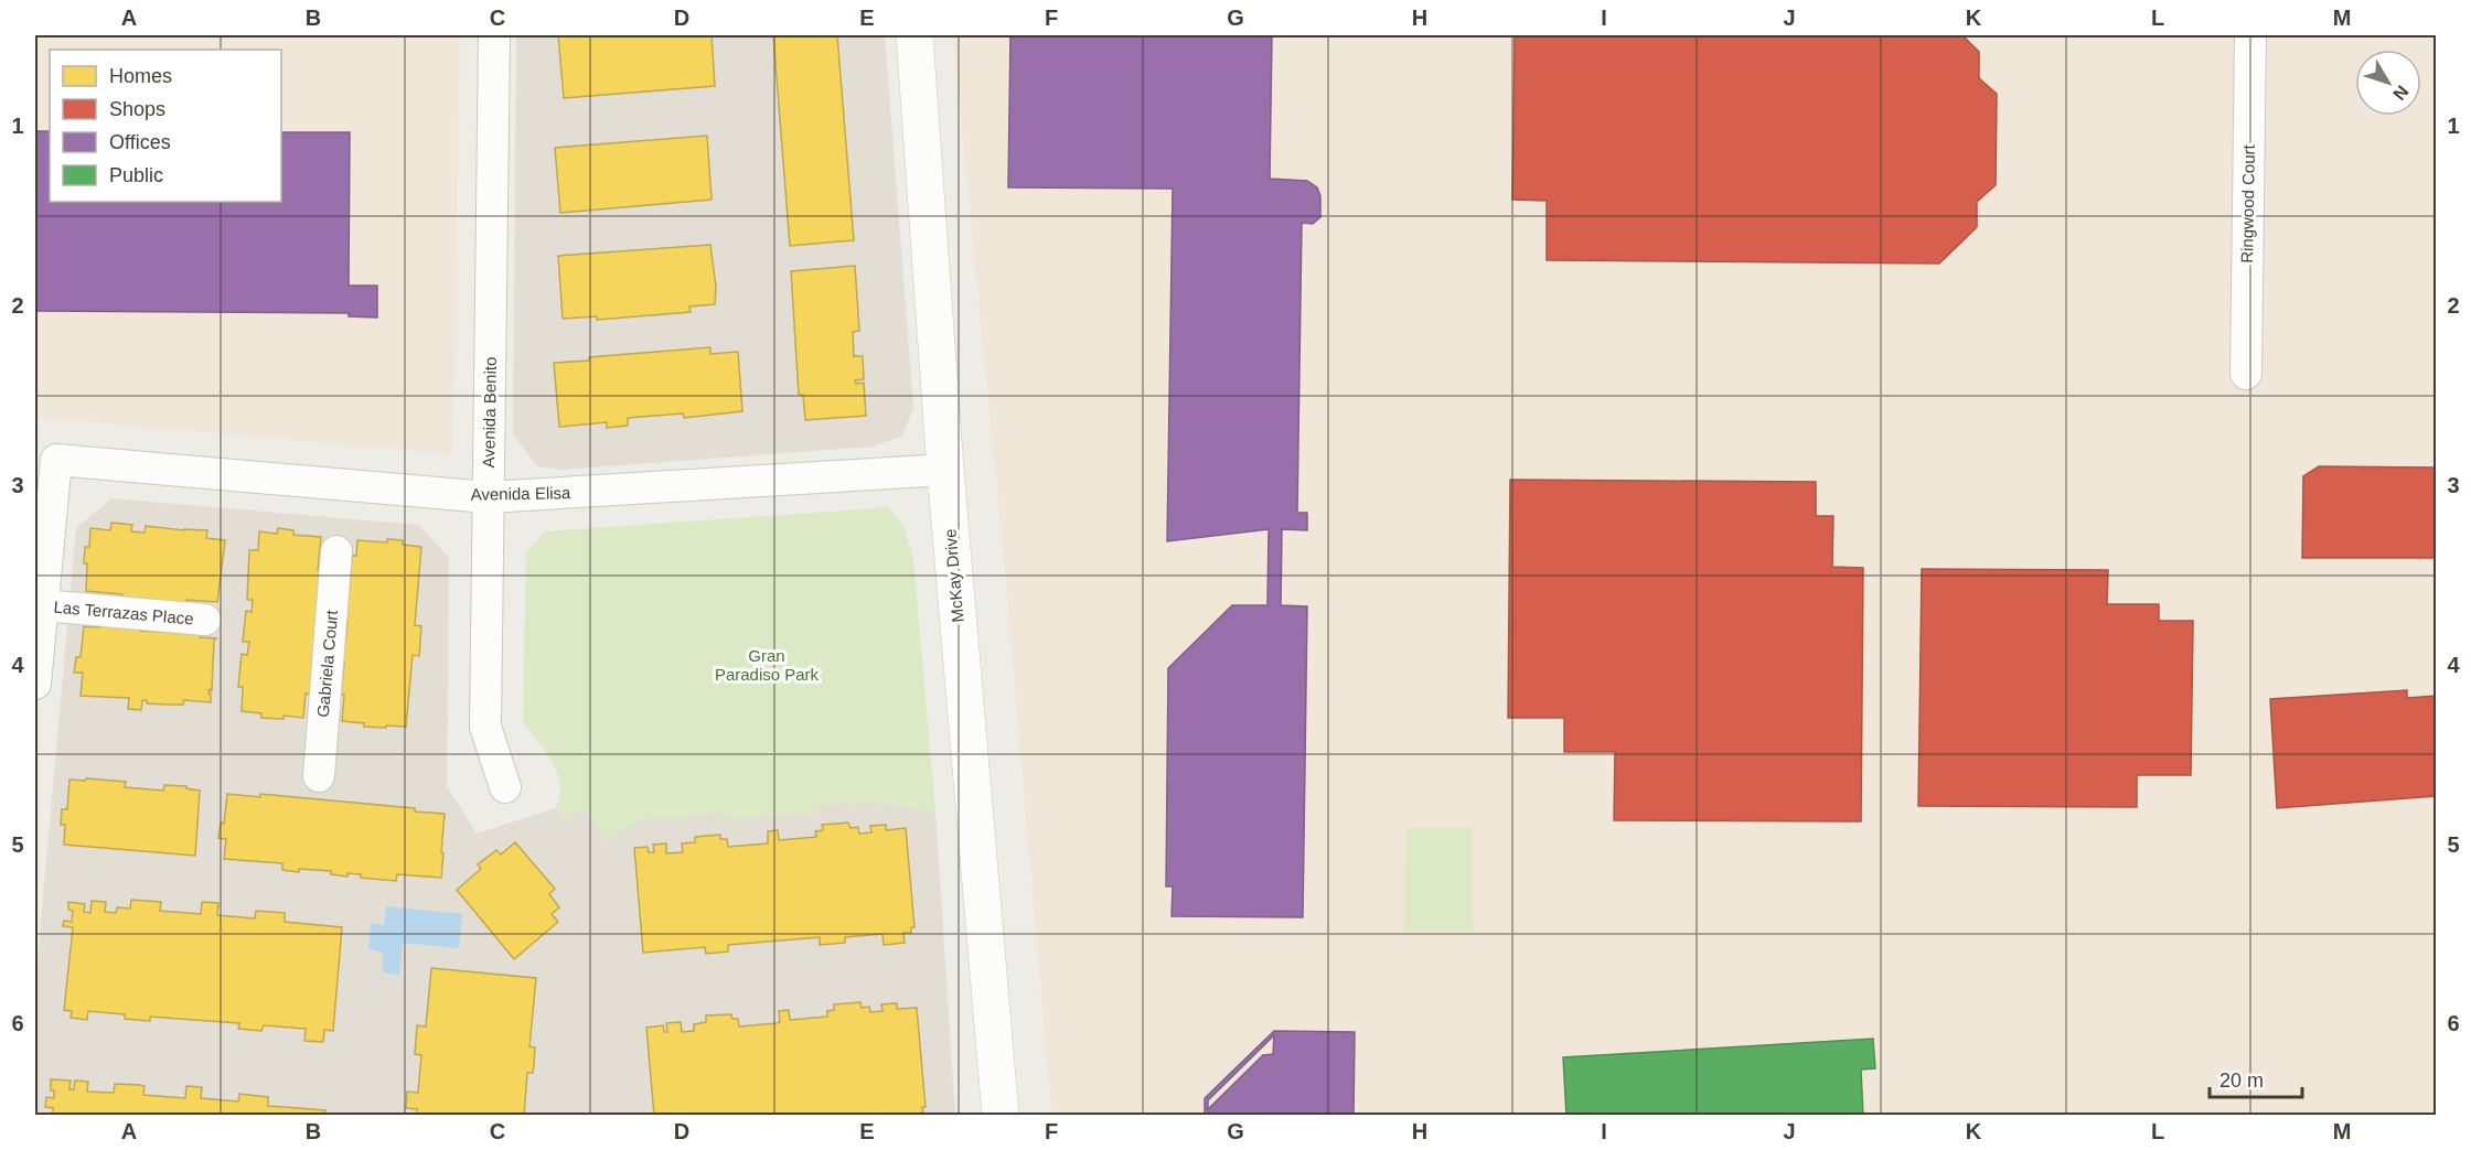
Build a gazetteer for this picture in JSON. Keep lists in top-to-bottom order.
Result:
{
  "streets": {
    "street": [
      "Ringwood Court",
      "Avenida Benito",
      "Avenida Elisa",
      "McKay Drive",
      "Las Terrazas Place",
      "Gabriela Court"
    ]
  },
  "crossings": [
    ["Avenida Benito", "Avenida Elisa"],
    ["Avenida Elisa", "McKay Drive"],
    ["Avenida Elisa", "Las Terrazas Place"]
  ],
  "parks": ["Gran Paradiso Park"],
  "legend": [
    "Homes",
    "Shops",
    "Offices",
    "Public"
  ],
  "scale_bar": "20 m",
  "north": "bottom right",
  "grid": {
    "columns": [
      "A",
      "B",
      "C",
      "D",
      "E",
      "F",
      "G",
      "H",
      "I",
      "J",
      "K",
      "L",
      "M"
    ],
    "rows": [
      "1",
      "2",
      "3",
      "4",
      "5",
      "6"
    ]
  }
}
